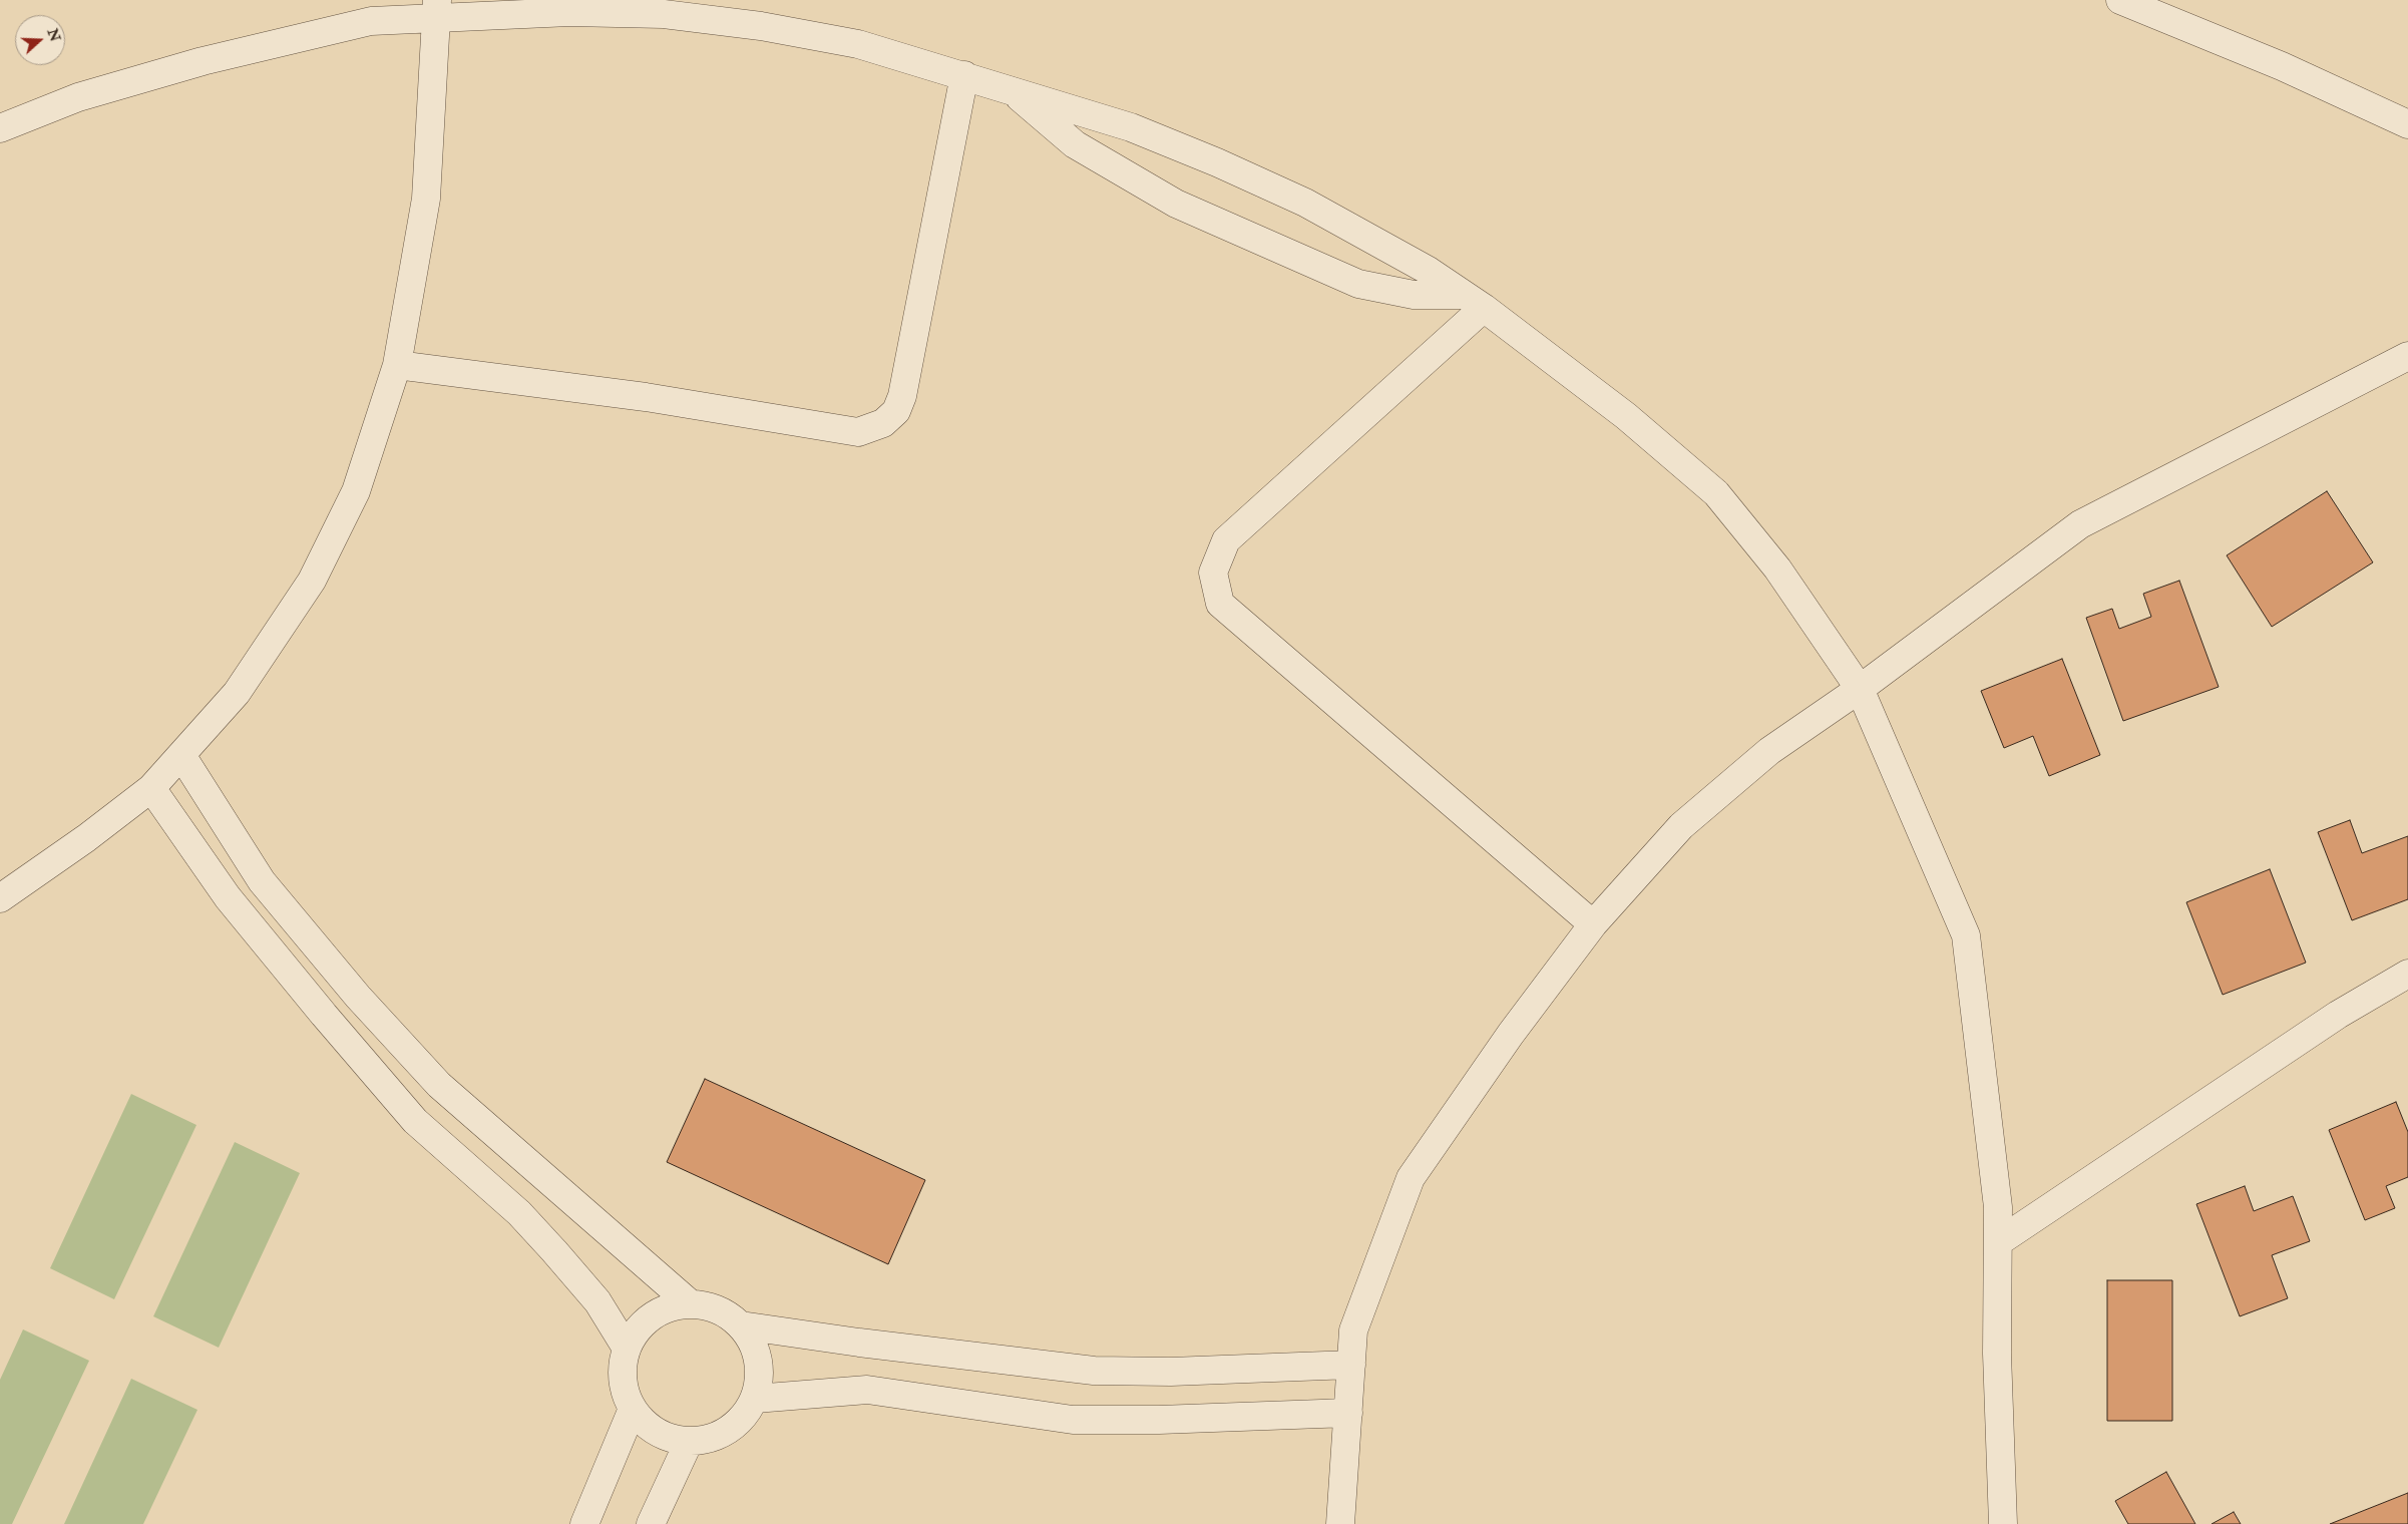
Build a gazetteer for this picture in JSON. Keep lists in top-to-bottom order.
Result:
{
  "north": "right"
}
